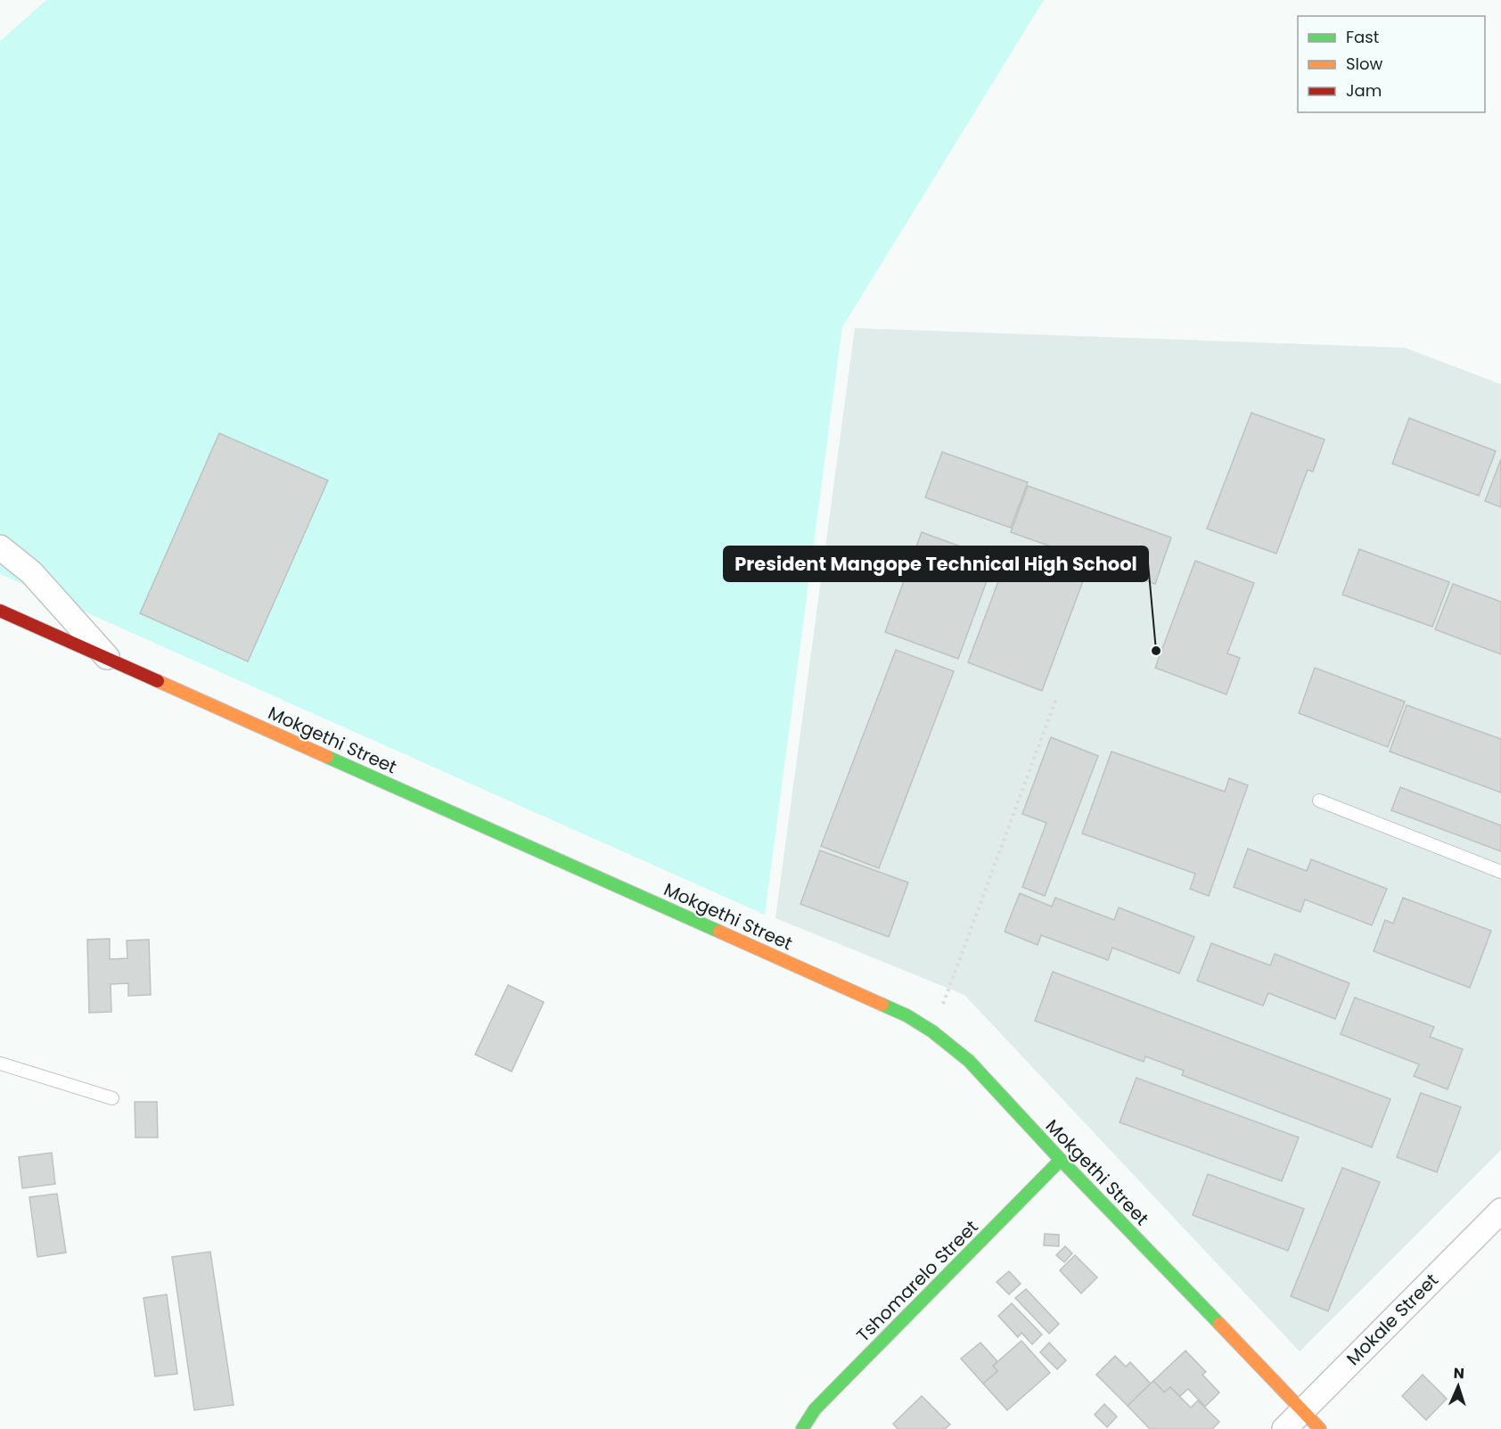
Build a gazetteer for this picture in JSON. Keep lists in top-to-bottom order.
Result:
{
  "streets": {
    "street": ["Mokgethi Street", "Tshomarelo Street", "Mokale Street"]
  },
  "crossings": [
    ["Mokgethi Street", "Tshomarelo Street"],
    ["Mokgethi Street", "Mokale Street"]
  ],
  "places": ["President Mangope Technical High School"],
  "legend": ["Fast", "Slow", "Jam"],
  "north": "top"
}
